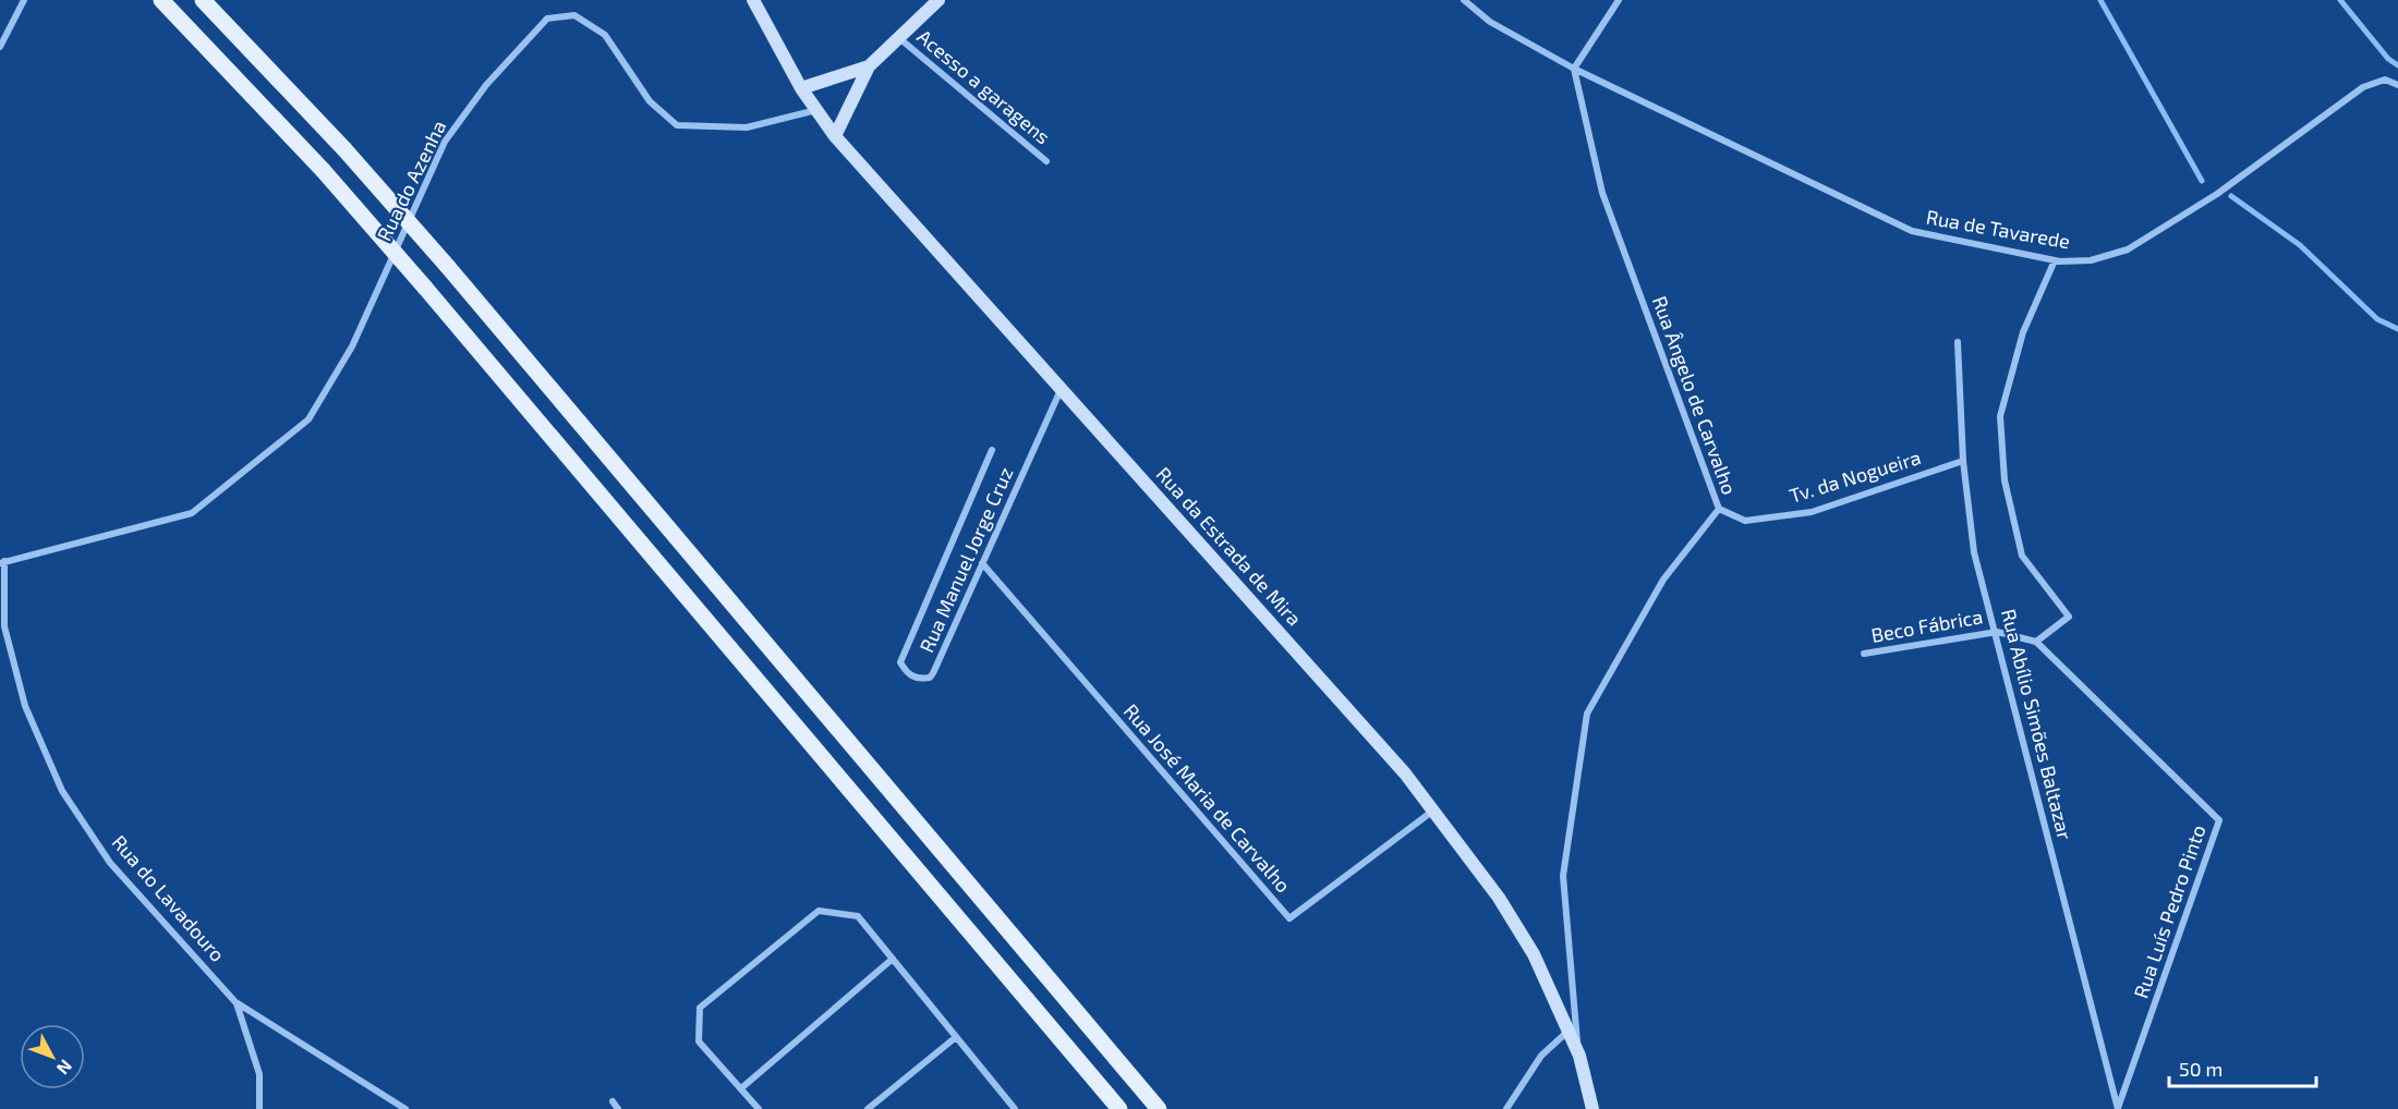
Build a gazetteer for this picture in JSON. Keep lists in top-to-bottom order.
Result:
{
  "streets": {
    "street": [
      "Acesso a garagens",
      "Rua do Azenha",
      "Rua de Tavarede",
      "Rua Ângelo de Carvalho",
      "Tv. da Nogueira",
      "Rua da Estrada de Mira",
      "Rua Manuel Jorge Cruz",
      "Beco Fábrica",
      "Rua Abílio Simões Baltazar",
      "Rua José Maria de Carvalho",
      "Rua do Lavadouro",
      "Rua Luís Pedro Pinto"
    ]
  },
  "crossings": [
    ["Rua do Azenha", "Rua da Estrada de Mira"],
    ["Rua do Azenha", "Rua do Lavadouro"],
    ["Rua de Tavarede", "Rua Ângelo de Carvalho"],
    ["Rua Ângelo de Carvalho", "Tv. da Nogueira"],
    ["Rua Ângelo de Carvalho", "Rua da Estrada de Mira"],
    ["Tv. da Nogueira", "Rua Abílio Simões Baltazar"],
    ["Rua da Estrada de Mira", "Rua Manuel Jorge Cruz"],
    ["Rua da Estrada de Mira", "Rua José Maria de Carvalho"],
    ["Rua Manuel Jorge Cruz", "Rua José Maria de Carvalho"],
    ["Beco Fábrica", "Rua Abílio Simões Baltazar"],
    ["Rua Abílio Simões Baltazar", "Rua Luís Pedro Pinto"]
  ],
  "scale_bar": "50 m",
  "north": "bottom right"
}
